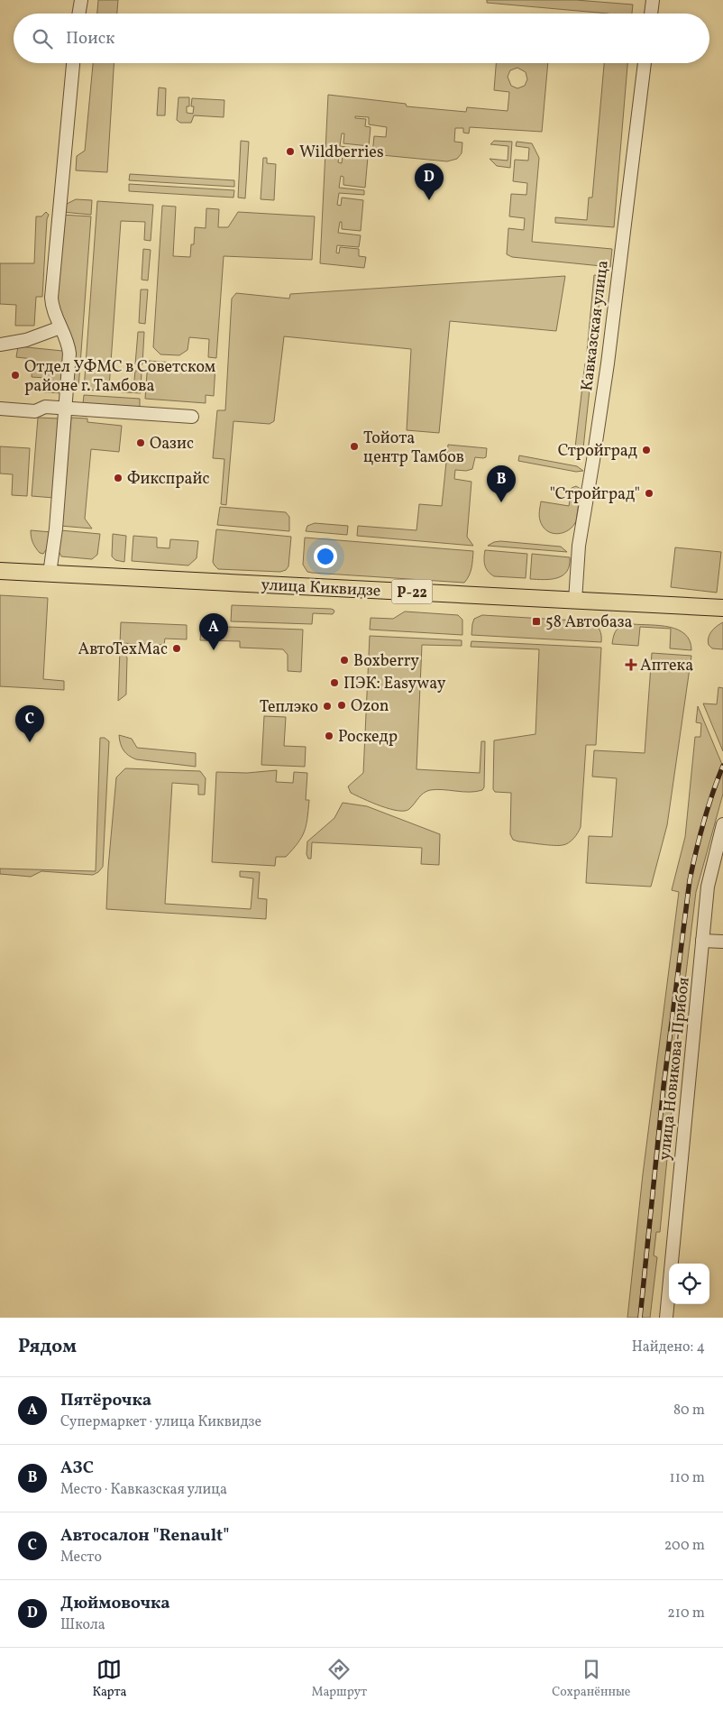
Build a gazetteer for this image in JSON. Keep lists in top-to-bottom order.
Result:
{
  "streets": {
    "main road": ["улица Киквидзе", "Р-22"],
    "street": ["Кавказская улица", "улица Новикова-Прибоя"]
  },
  "crossings": [
    ["Кавказская улица", "улица Киквидзе"]
  ],
  "places": {
    "other": [
      "Wildberries",
      "Отдел УФМС в Советском районе г. Тамбова",
      "Оазис",
      "Тойота центр Тамбов",
      "Стройград",
      "Фикспрайс",
      "\"Стройград\"",
      "АвтоТехМас",
      "Boxberry",
      "ПЭК: Easyway",
      "Ozon",
      "Теплэко",
      "Роскедр"
    ],
    "transit": ["58 Автобаза"],
    "health": ["Аптека"]
  },
  "page": {
    "search": "Поиск",
    "pins": [
      "D",
      "B",
      "A",
      "C"
    ],
    "heading": ["Рядом", "Найдено: 4"],
    "list": [
      {
        "mark": "A",
        "name": "Пятёрочка",
        "note": "Супермаркет · улица Киквидзе",
        "value": "80 m"
      },
      {
        "mark": "B",
        "name": "АЗС",
        "note": "Место · Кавказская улица",
        "value": "110 m"
      },
      {
        "mark": "C",
        "name": "Автосалон \"Renault\"",
        "note": "Место",
        "value": "200 m"
      },
      {
        "mark": "D",
        "name": "Дюймовочка",
        "note": "Школа",
        "value": "210 m"
      }
    ],
    "nav": ["Карта", "Маршрут", "Сохранённые"]
  }
}
